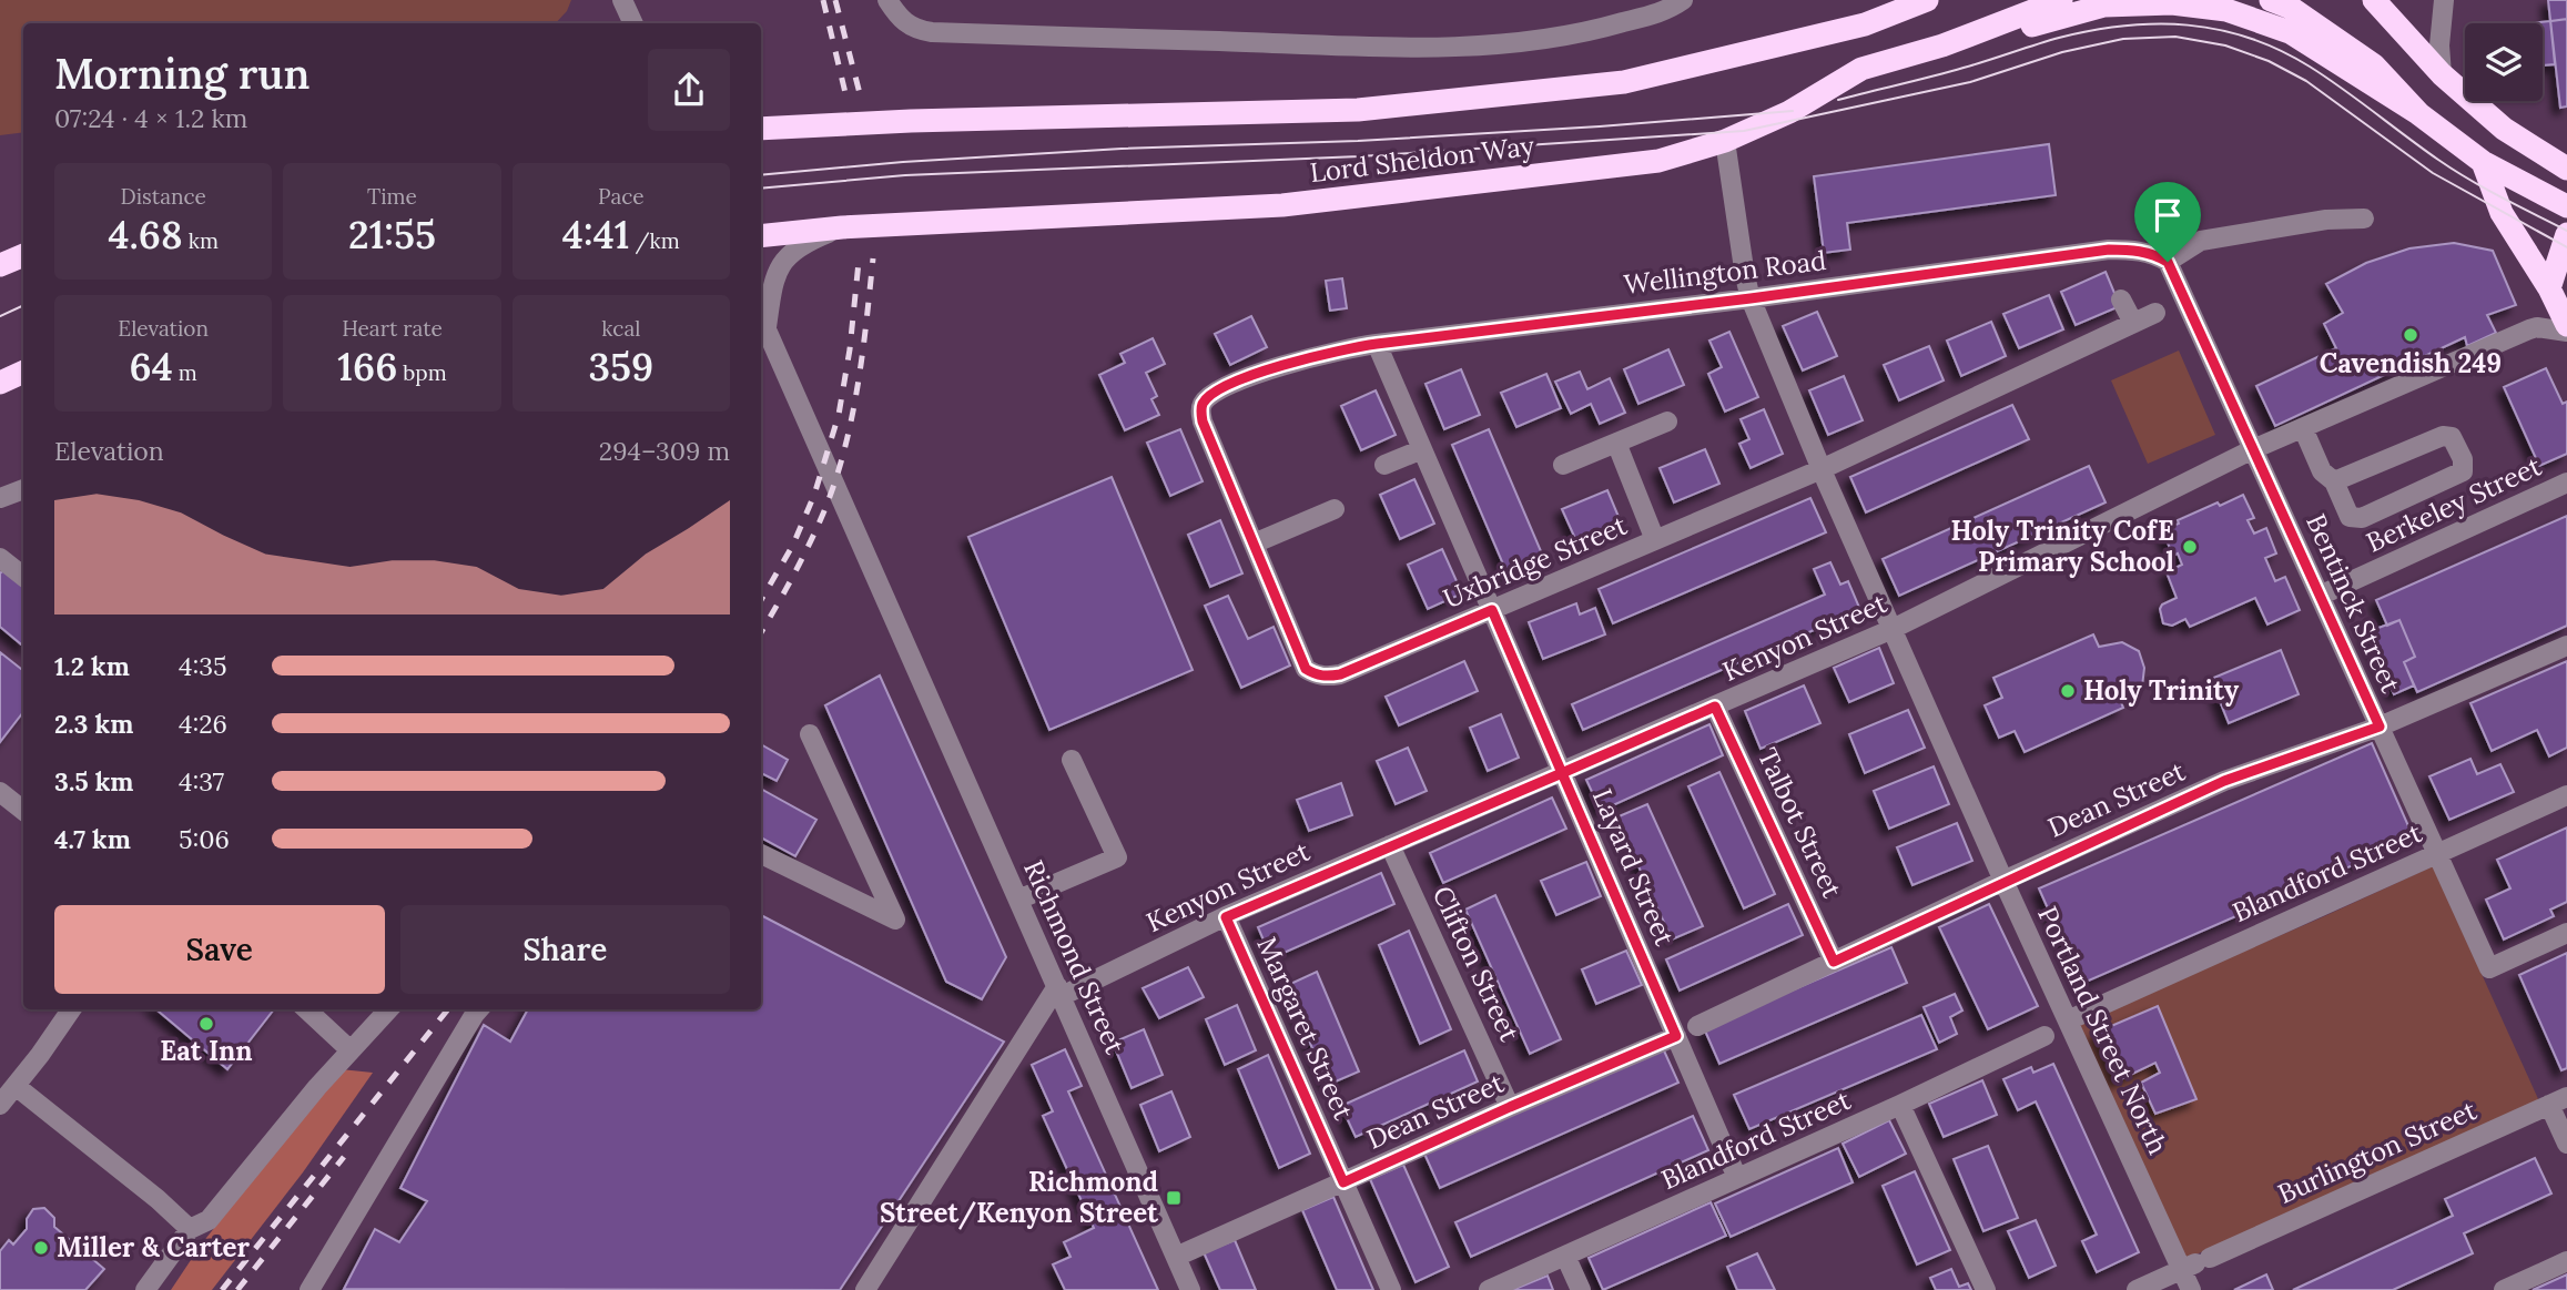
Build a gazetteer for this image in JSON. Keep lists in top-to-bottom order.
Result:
{
  "streets": {
    "highway": ["Lord Sheldon Way"],
    "street": [
      "Wellington Road",
      "Berkeley Street",
      "Uxbridge Street",
      "Bentinck Street",
      "Kenyon Street",
      "Dean Street",
      "Talbot Street",
      "Layard Street",
      "Blandford Street",
      "Richmond Street",
      "Clifton Street",
      "Margaret Street",
      "Portland Street North",
      "Burlington Street"
    ]
  },
  "crossings": [
    ["Lord Sheldon Way", "Portland Street North"],
    ["Wellington Road", "Uxbridge Street"],
    ["Wellington Road", "Bentinck Street"],
    ["Wellington Road", "Layard Street"],
    ["Wellington Road", "Portland Street North"],
    ["Berkeley Street", "Bentinck Street"],
    ["Uxbridge Street", "Layard Street"],
    ["Uxbridge Street", "Portland Street North"],
    ["Bentinck Street", "Kenyon Street"],
    ["Bentinck Street", "Dean Street"],
    ["Bentinck Street", "Blandford Street"],
    ["Kenyon Street", "Talbot Street"],
    ["Kenyon Street", "Layard Street"],
    ["Kenyon Street", "Richmond Street"],
    ["Kenyon Street", "Clifton Street"],
    ["Kenyon Street", "Margaret Street"],
    ["Kenyon Street", "Portland Street North"],
    ["Dean Street", "Talbot Street"],
    ["Dean Street", "Layard Street"],
    ["Dean Street", "Richmond Street"],
    ["Dean Street", "Clifton Street"],
    ["Dean Street", "Margaret Street"],
    ["Dean Street", "Portland Street North"],
    ["Layard Street", "Blandford Street"],
    ["Blandford Street", "Portland Street North"],
    ["Portland Street North", "Burlington Street"]
  ],
  "places": {
    "other": [
      "Cavendish 249",
      "Holy Trinity CofE Primary School",
      "Holy Trinity",
      "Eat Inn",
      "Miller & Carter"
    ],
    "transit": ["Richmond Street/Kenyon Street"]
  },
  "page": {
    "heading": ["Morning run", "07:24 · 4 × 1.2 km"],
    "stats": [
      ["Distance", "4.68 km"],
      ["Time", "21:55"],
      ["Pace", "4:41 /km"],
      ["Elevation", "64 m"],
      ["Heart rate", "166 bpm"],
      ["kcal", "359"]
    ],
    "chart": ["Elevation", "294–309 m"],
    "list": [
      {
        "name": "1.2 km",
        "note": "4:35"
      },
      {
        "name": "2.3 km",
        "note": "4:26"
      },
      {
        "name": "3.5 km",
        "note": "4:37"
      },
      {
        "name": "4.7 km",
        "note": "5:06"
      }
    ],
    "buttons": ["Save", "Share"]
  }
}
